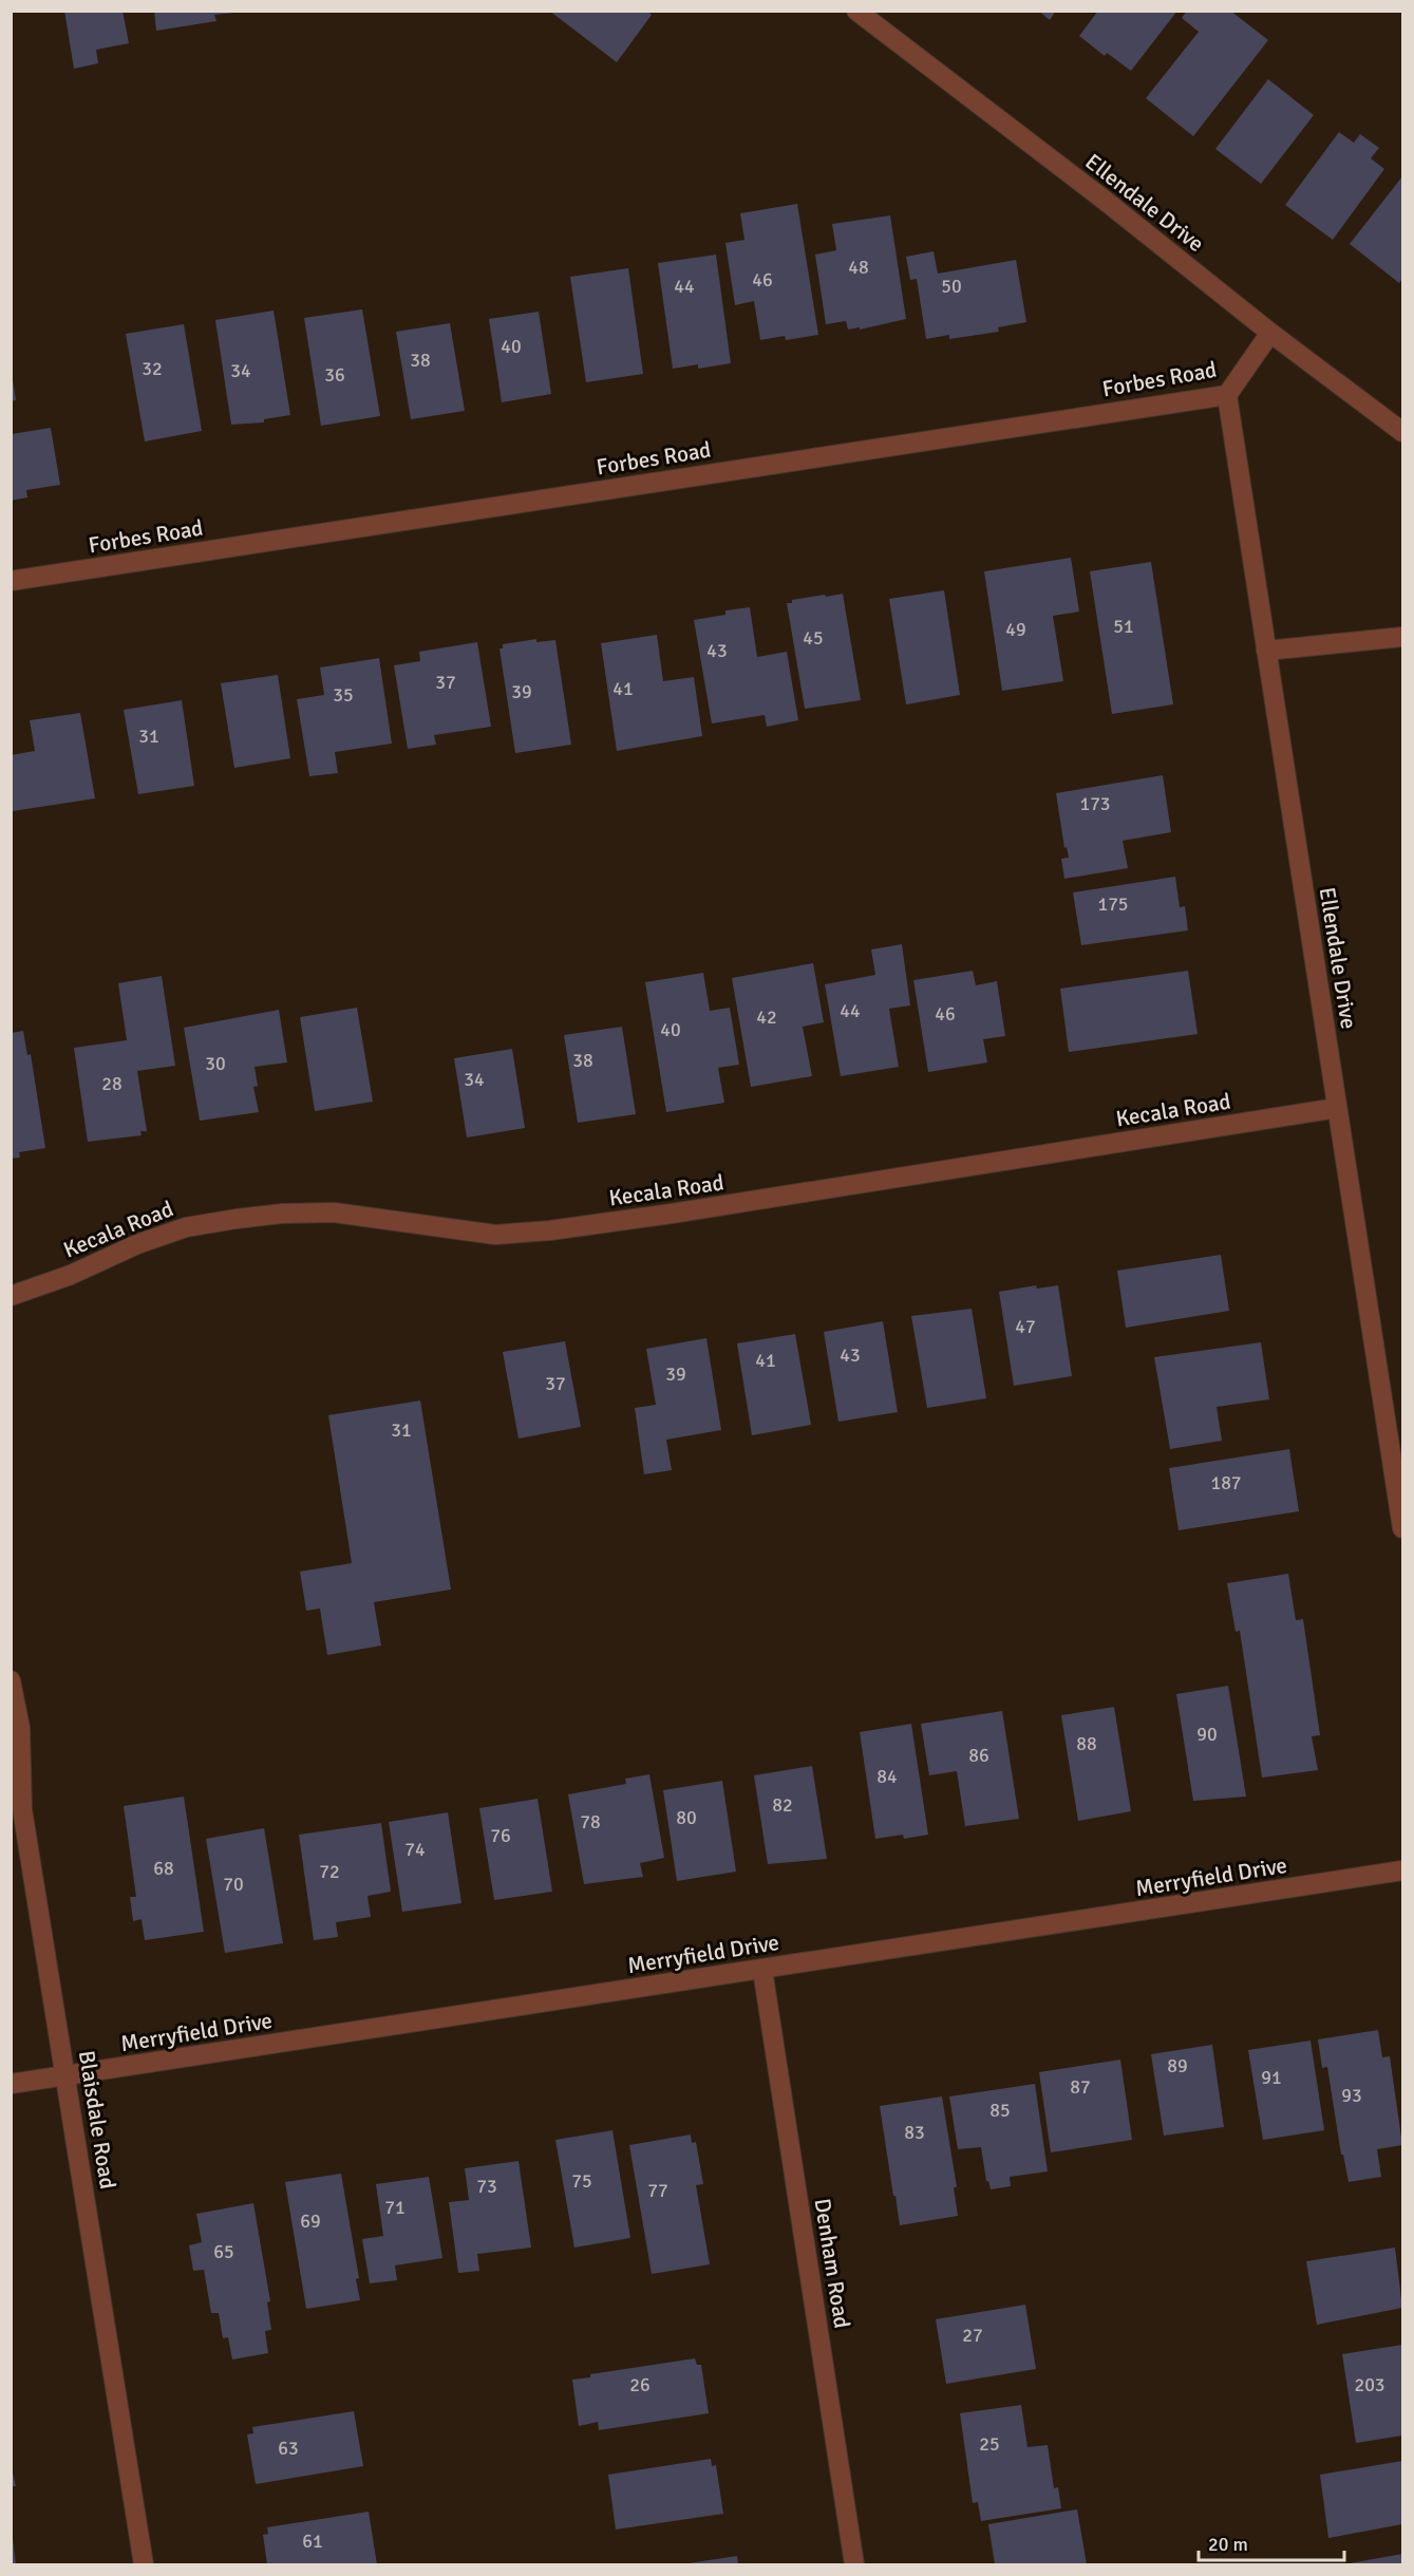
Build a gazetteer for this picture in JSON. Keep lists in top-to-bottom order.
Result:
{
  "streets": {
    "street": [
      "Ellendale Drive",
      "Forbes Road",
      "Kecala Road",
      "Merryfield Drive",
      "Blaisdale Road",
      "Denham Road"
    ]
  },
  "crossings": [
    ["Ellendale Drive", "Forbes Road"],
    ["Ellendale Drive", "Kecala Road"],
    ["Merryfield Drive", "Blaisdale Road"],
    ["Merryfield Drive", "Denham Road"]
  ],
  "house_numbers": [
    "48",
    "46",
    "44",
    "50",
    "40",
    "38",
    "32",
    "34",
    "36",
    "51",
    "49",
    "45",
    "43",
    "37",
    "41",
    "39",
    "35",
    "31",
    "173",
    "175",
    "44",
    "46",
    "42",
    "40",
    "38",
    "30",
    "34",
    "28",
    "47",
    "43",
    "41",
    "39",
    "37",
    "31",
    "187",
    "90",
    "88",
    "86",
    "84",
    "82",
    "80",
    "78",
    "76",
    "74",
    "68",
    "72",
    "70",
    "89",
    "91",
    "87",
    "93",
    "85",
    "83",
    "75",
    "73",
    "77",
    "71",
    "69",
    "65",
    "27",
    "26",
    "203",
    "25",
    "63",
    "61"
  ],
  "scale_bar": "20 m"
}
